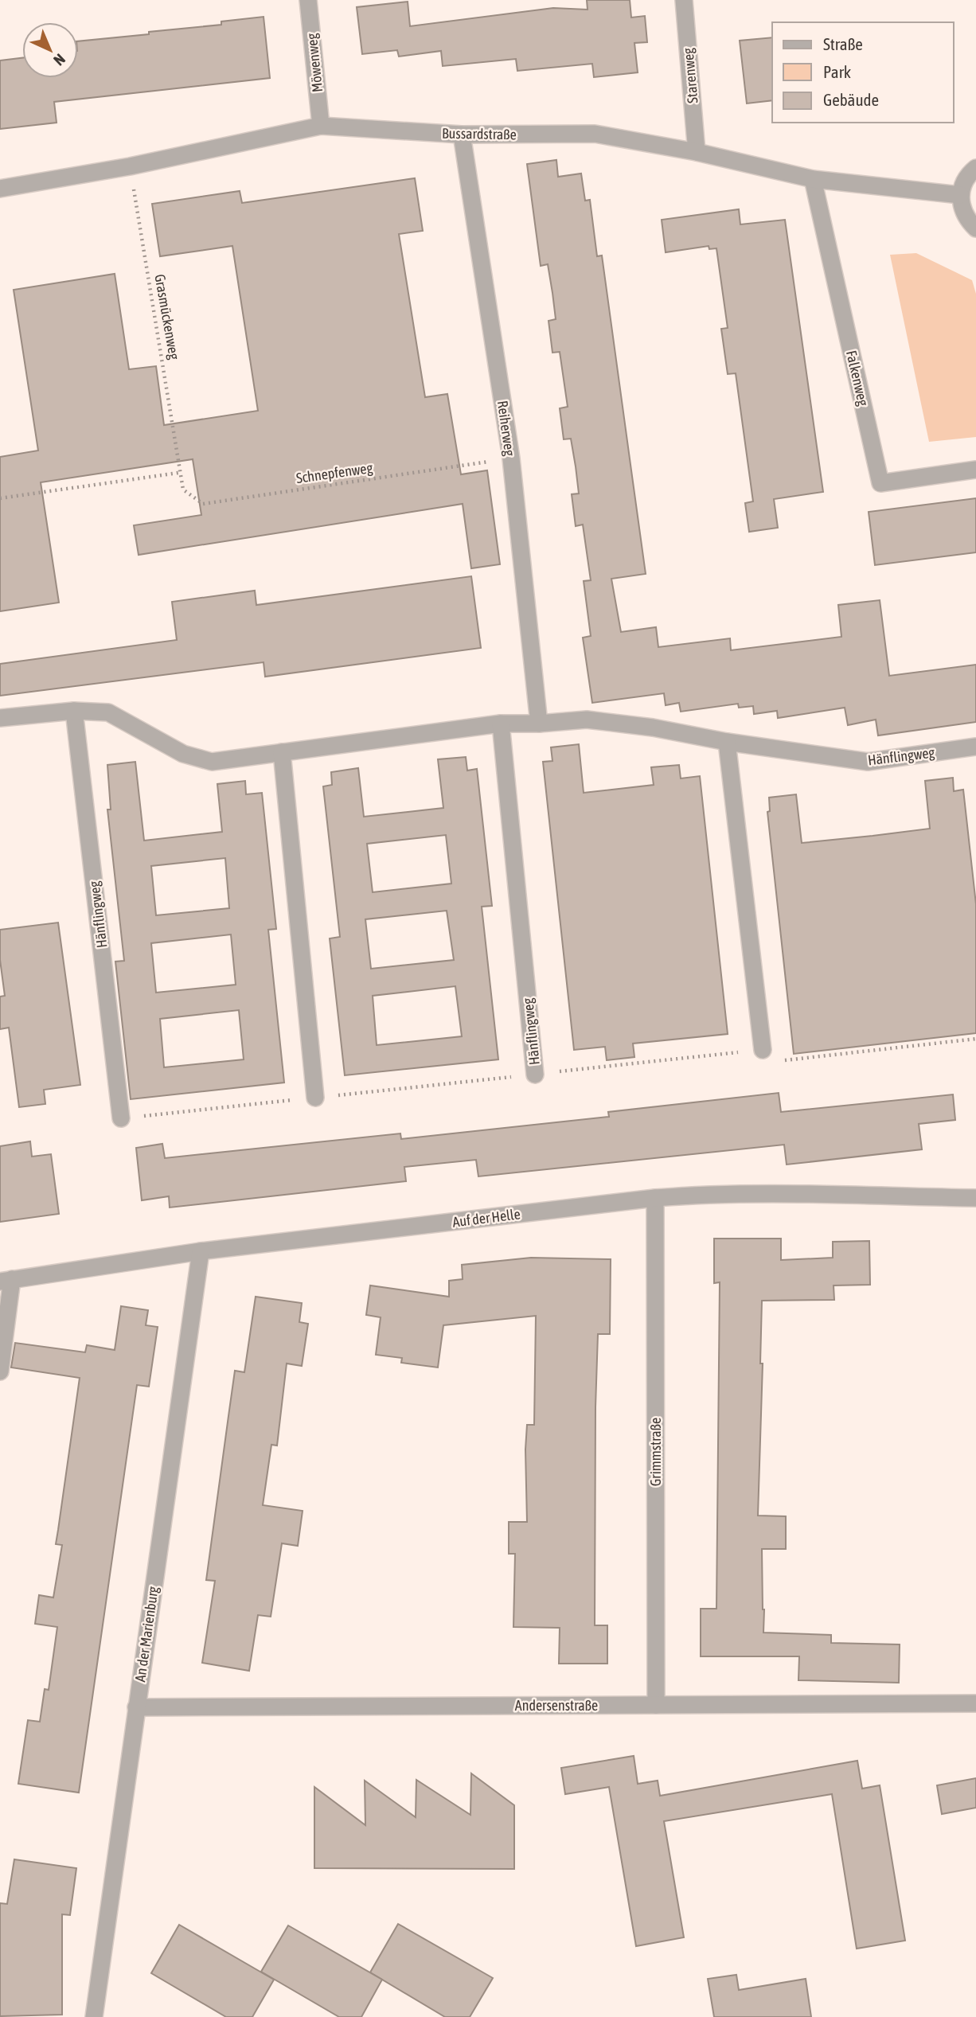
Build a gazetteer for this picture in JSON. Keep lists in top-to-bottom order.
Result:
{
  "streets": {
    "street": [
      "Möwenweg",
      "Starenweg",
      "Bussardstraße",
      "Falkenweg",
      "Reiherweg",
      "Hänflingweg",
      "Auf der Helle",
      "Grimmstraße",
      "An der Marienburg",
      "Andersenstraße"
    ],
    "path": ["Grasmückenweg", "Schnepfenweg"]
  },
  "crossings": [
    ["Möwenweg", "Bussardstraße"],
    ["Starenweg", "Bussardstraße"],
    ["Bussardstraße", "Grasmückenweg"],
    ["Bussardstraße", "Falkenweg"],
    ["Bussardstraße", "Reiherweg"],
    ["Grasmückenweg", "Schnepfenweg"],
    ["Reiherweg", "Schnepfenweg"],
    ["Reiherweg", "Hänflingweg"],
    ["Auf der Helle", "Grimmstraße"],
    ["Auf der Helle", "An der Marienburg"],
    ["Grimmstraße", "Andersenstraße"],
    ["An der Marienburg", "Andersenstraße"]
  ],
  "legend": ["Straße", "Park", "Gebäude"],
  "north": "bottom right"
}
